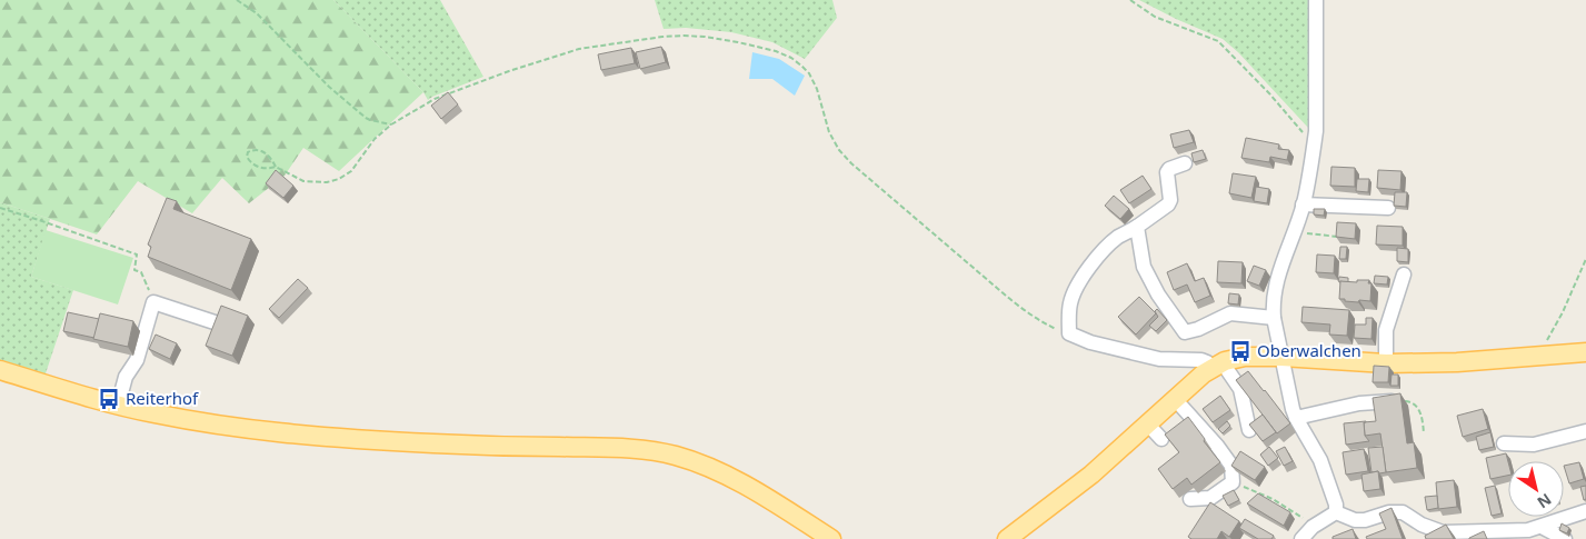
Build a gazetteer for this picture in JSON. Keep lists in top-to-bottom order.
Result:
{
  "places": {
    "bus stop": ["Oberwalchen", "Reiterhof"]
  },
  "north": "bottom right"
}
